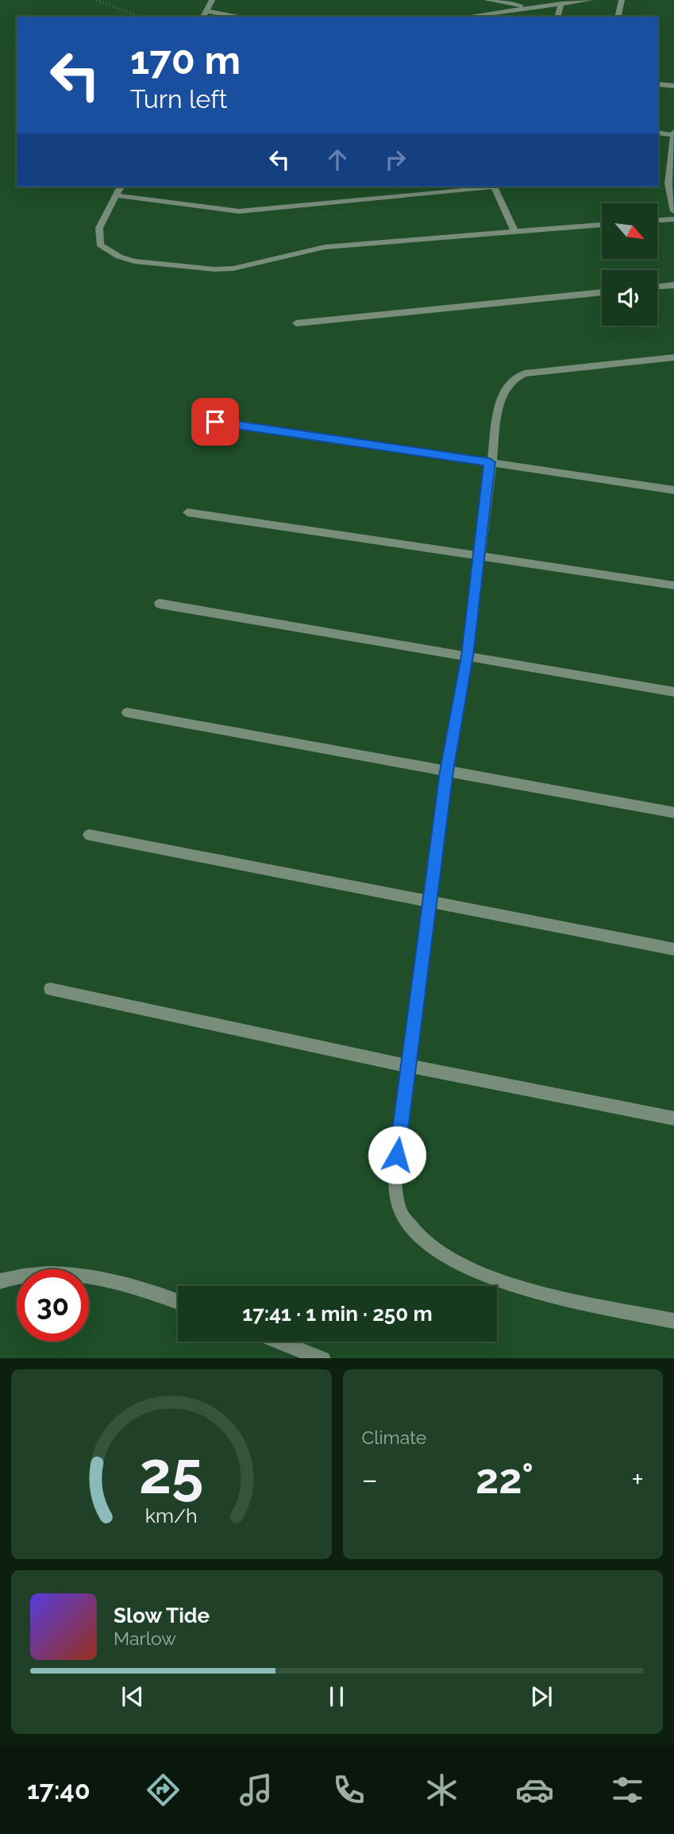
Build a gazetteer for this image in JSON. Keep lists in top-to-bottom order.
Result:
{
  "north": "bottom right",
  "page": {
    "turn": ["170 m", "Turn left"],
    "limit": "30",
    "trip": "17:41 · 1 min · 250 m",
    "tile": "Climate",
    "heat": ["−", "22°", "+"],
    "song": ["Slow Tide", "Marlow"],
    "tabs": "17:40",
    "gauge": ["25", "km/h"]
  }
}
